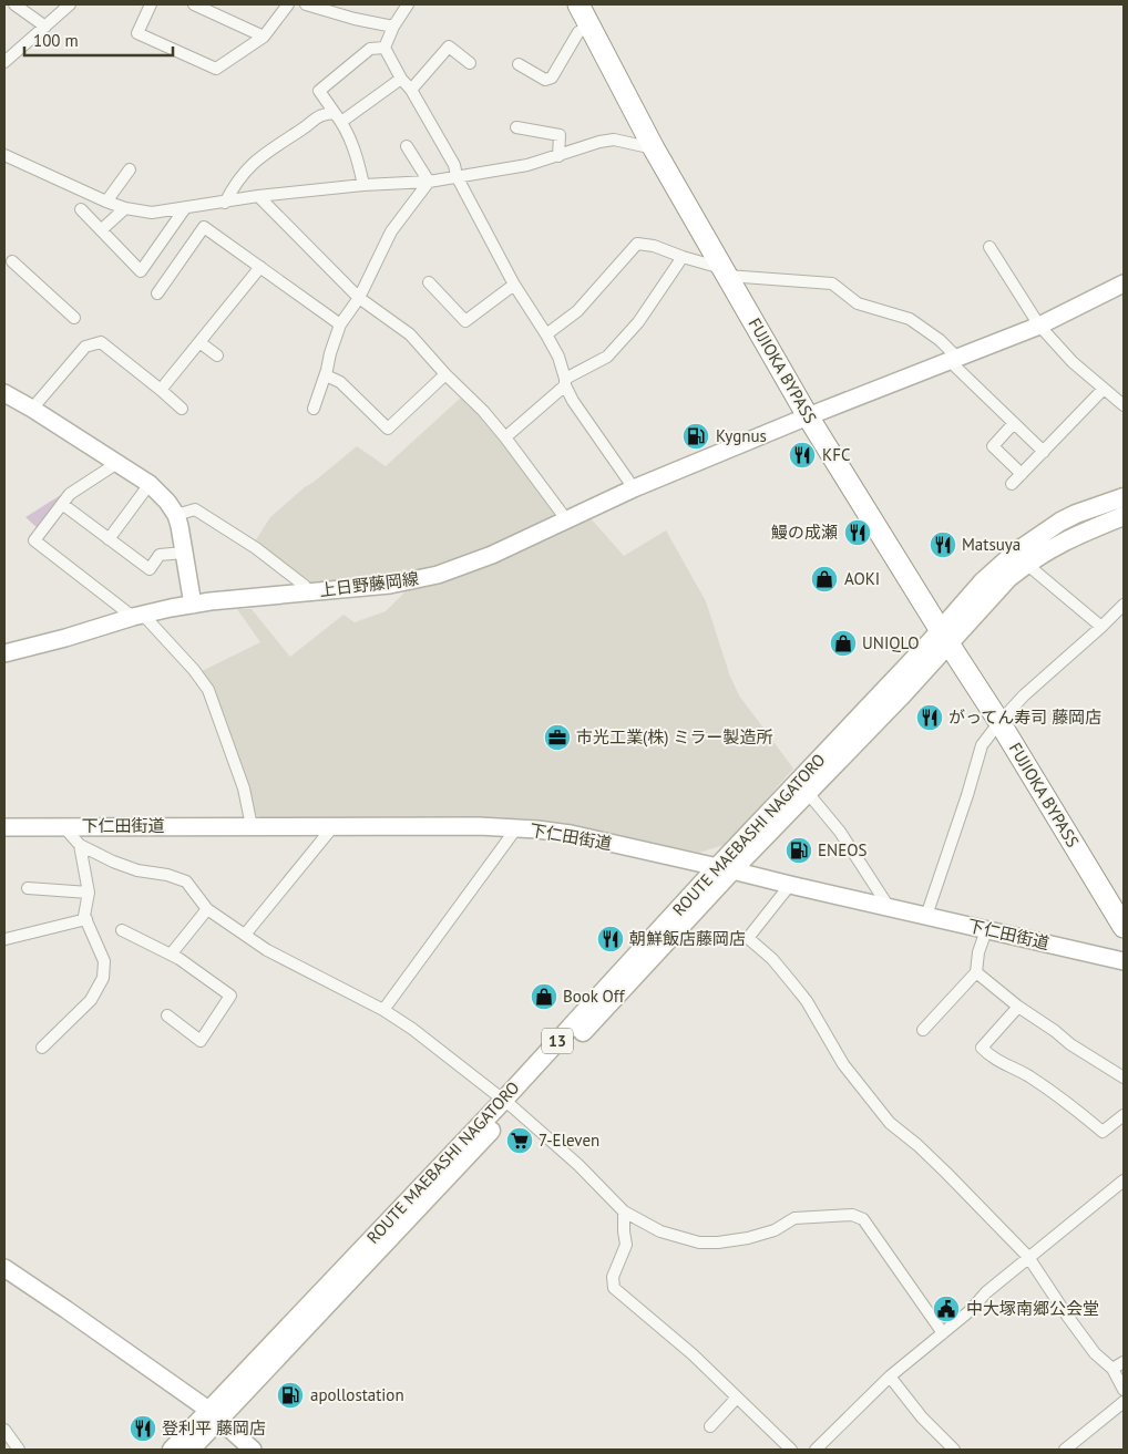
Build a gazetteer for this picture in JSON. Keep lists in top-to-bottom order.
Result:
{
  "streets": {
    "highway": ["FUJIOKA BYPASS"],
    "main road": ["ROUTE MAEBASHI NAGATORO", "13"],
    "street": ["上日野藤岡線", "下仁田街道"]
  },
  "crossings": [
    ["FUJIOKA BYPASS", "上日野藤岡線"],
    ["FUJIOKA BYPASS", "ROUTE MAEBASHI NAGATORO"],
    ["下仁田街道", "ROUTE MAEBASHI NAGATORO"]
  ],
  "places": {
    "fuel station": ["Kygnus", "ENEOS", "apollostation"],
    "restaurant": [
      "KFC",
      "鰻の成瀬",
      "Matsuya",
      "がってん寿司 藤岡店",
      "朝鮮飯店藤岡店",
      "登利平 藤岡店"
    ],
    "shop": ["AOKI", "UNIQLO", "Book Off"],
    "office": ["市光工業(株) ミラー製造所"],
    "supermarket": ["7-Eleven"],
    "public building": ["中大塚南郷公会堂"]
  },
  "scale_bar": "100 m"
}
